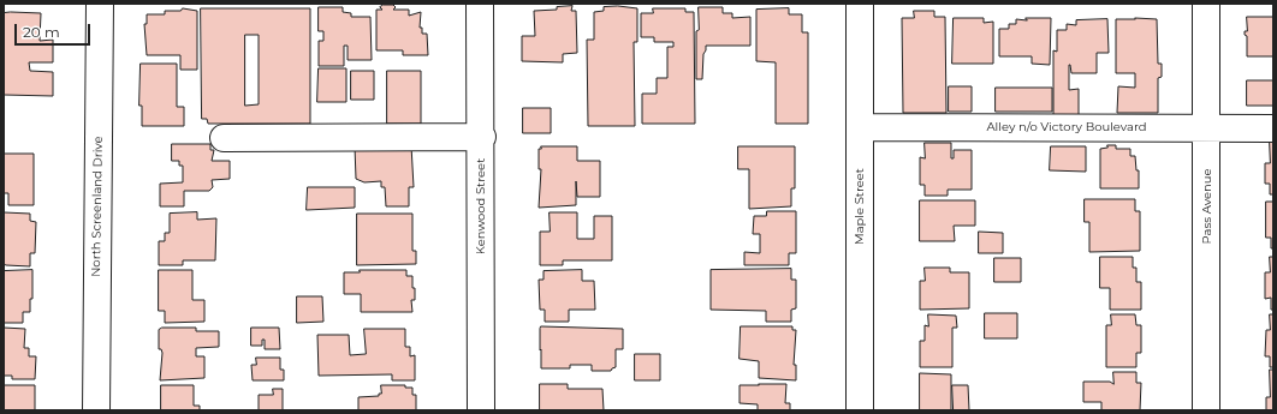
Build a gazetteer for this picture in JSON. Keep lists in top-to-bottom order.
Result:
{
  "streets": {
    "street": [
      "Alley n/o Victory Boulevard",
      "North Screenland Drive",
      "Kenwood Street",
      "Maple Street",
      "Pass Avenue"
    ]
  },
  "crossings": [
    ["Alley n/o Victory Boulevard", "Maple Street"],
    ["Alley n/o Victory Boulevard", "Pass Avenue"]
  ],
  "scale_bar": "20 m"
}
